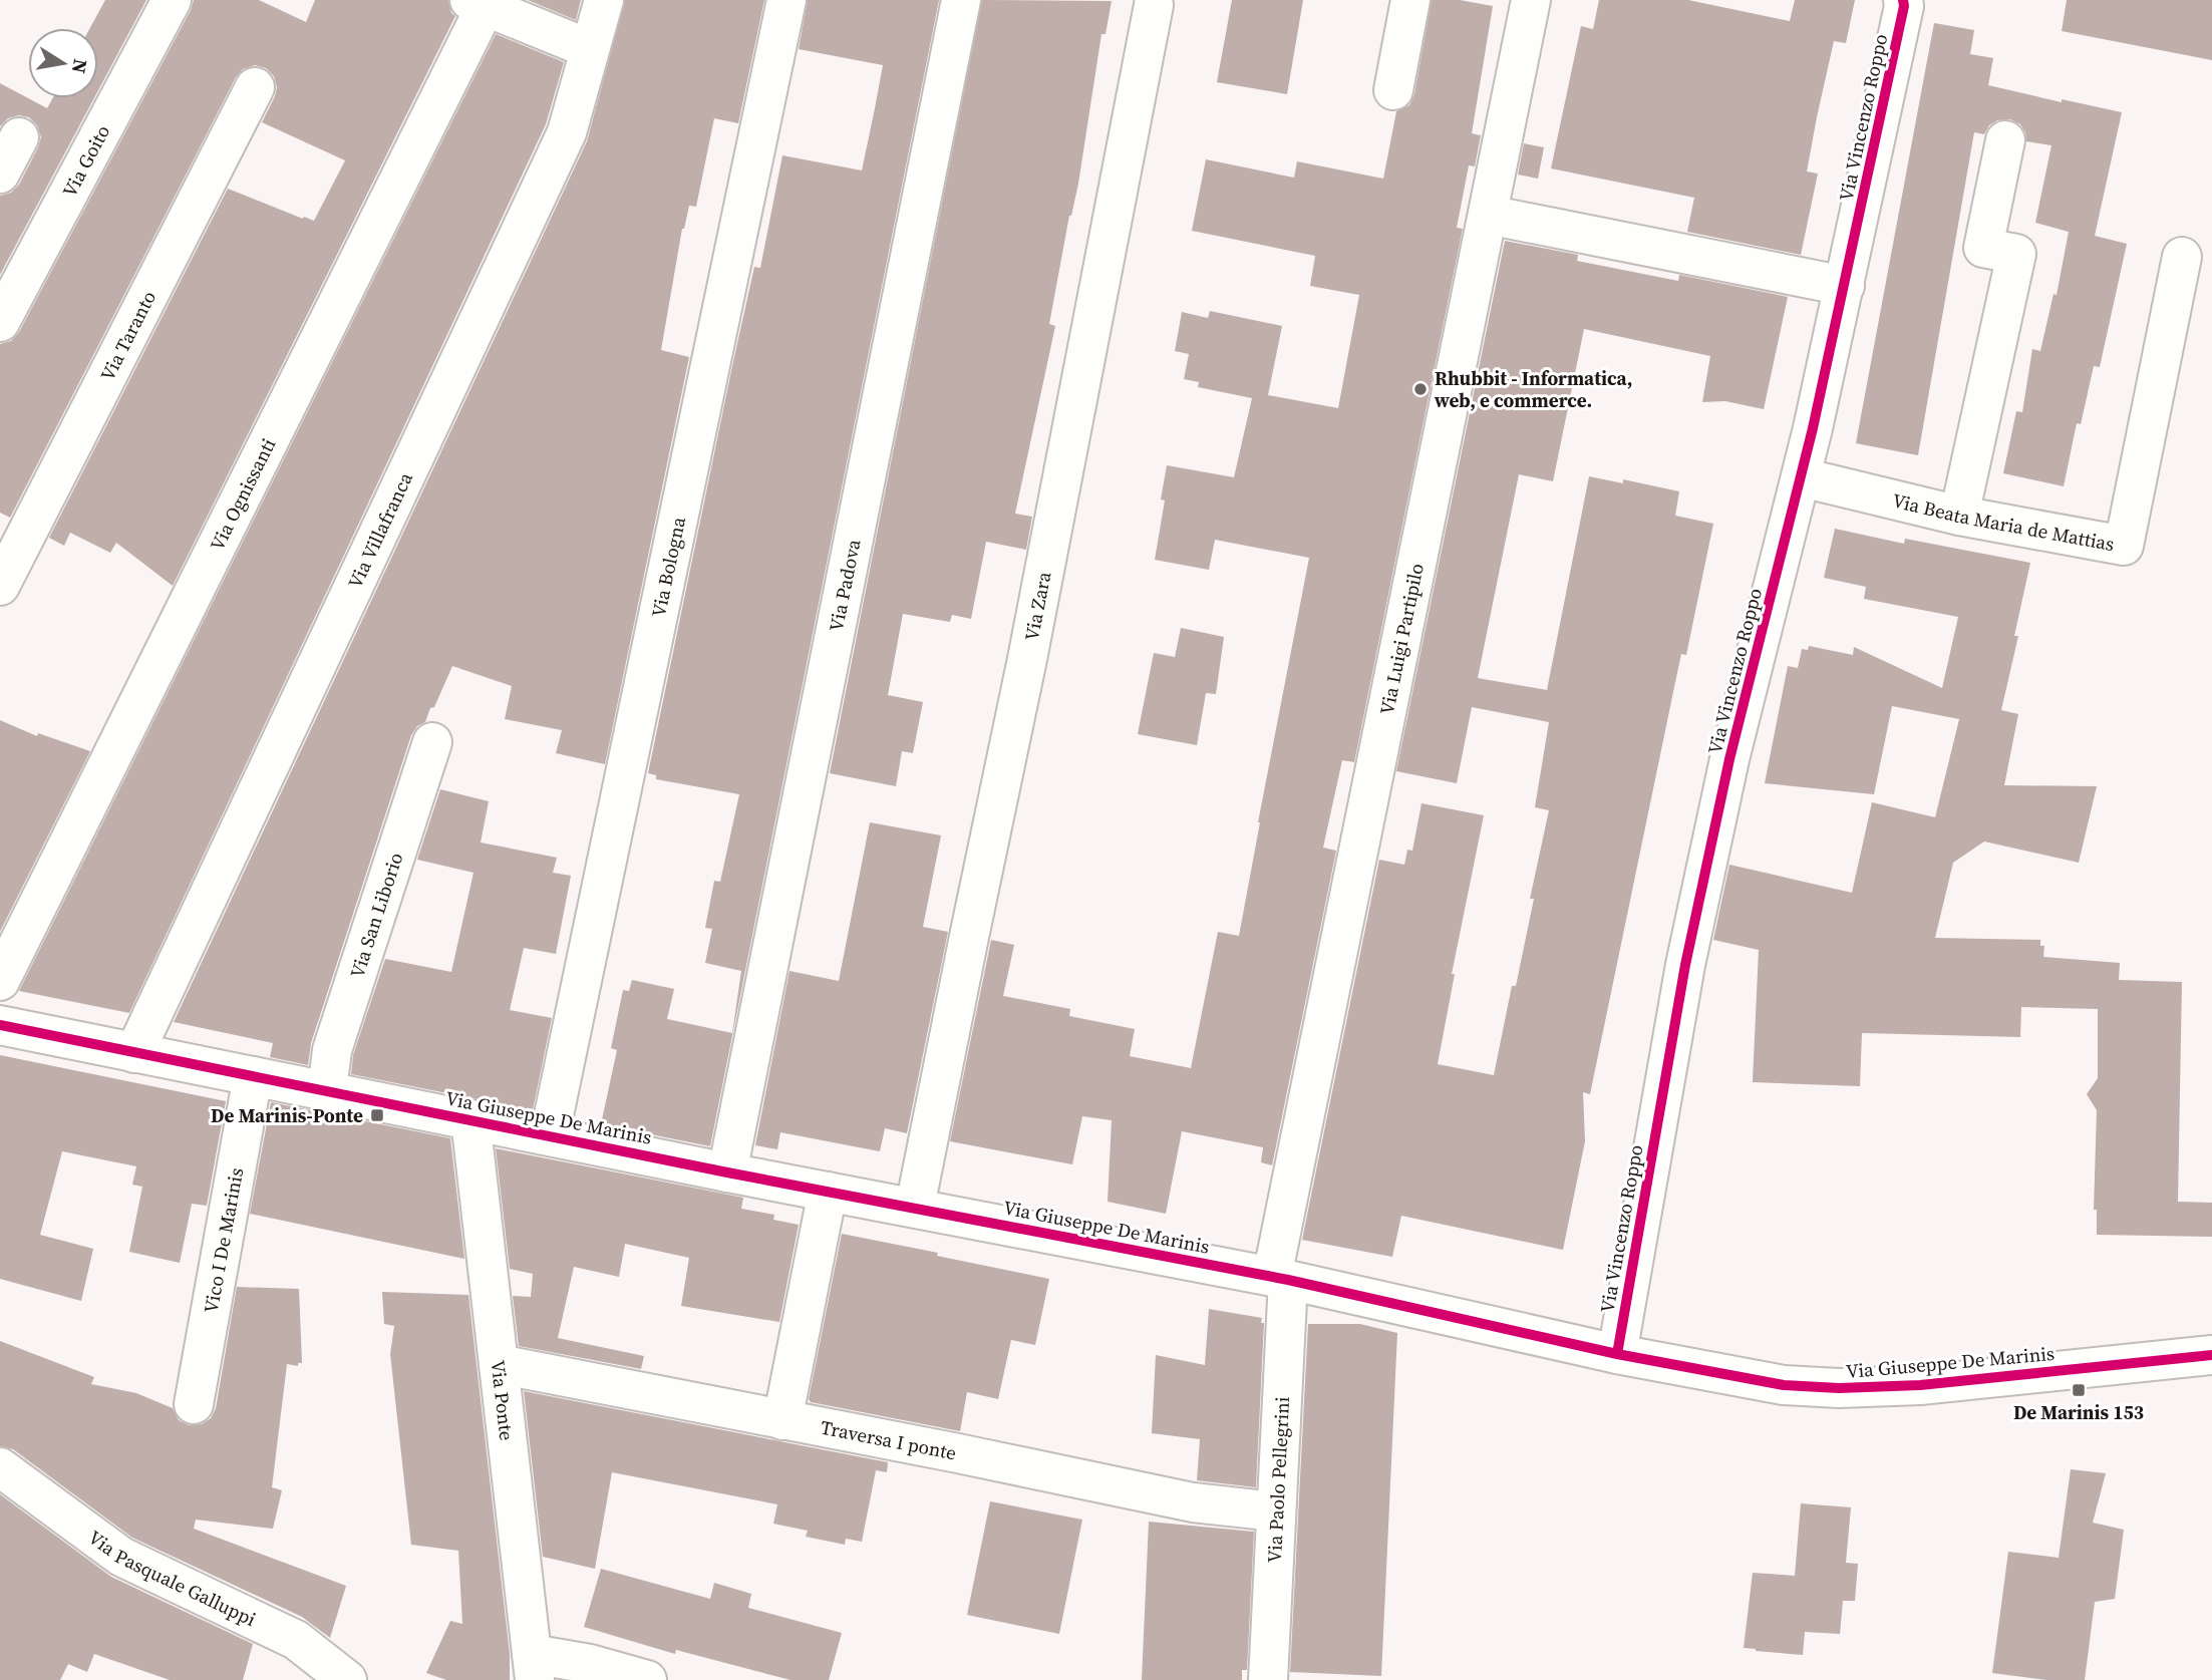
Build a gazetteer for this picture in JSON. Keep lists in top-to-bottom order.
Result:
{
  "streets": {
    "street": [
      "Via Vincenzo Roppo",
      "Via Goito",
      "Via Taranto",
      "Via Ognissanti",
      "Via Beata Maria de Mattias",
      "Via Villafranca",
      "Via Bologna",
      "Via Padova",
      "Via Zara",
      "Via Luigi Partipilo",
      "Via San Liborio",
      "Via Giuseppe De Marinis",
      "Vico I De Marinis",
      "Via Ponte",
      "Traversa I ponte",
      "Via Paolo Pellegrini",
      "Via Pasquale Galluppi"
    ]
  },
  "crossings": [
    ["Via Vincenzo Roppo", "Via Beata Maria de Mattias"],
    ["Via Vincenzo Roppo", "Via Giuseppe De Marinis"],
    ["Via Villafranca", "Via Giuseppe De Marinis"],
    ["Via Bologna", "Via Giuseppe De Marinis"],
    ["Via Padova", "Via Giuseppe De Marinis"],
    ["Via Zara", "Via Giuseppe De Marinis"],
    ["Via Luigi Partipilo", "Via Giuseppe De Marinis"],
    ["Via Luigi Partipilo", "Via Paolo Pellegrini"],
    ["Via San Liborio", "Via Giuseppe De Marinis"],
    ["Via Giuseppe De Marinis", "Vico I De Marinis"],
    ["Via Giuseppe De Marinis", "Via Ponte"],
    ["Via Giuseppe De Marinis", "Via Paolo Pellegrini"],
    ["Via Ponte", "Traversa I ponte"],
    ["Traversa I ponte", "Via Paolo Pellegrini"]
  ],
  "places": {
    "other": ["Rhubbit - Informatica, web, e commerce."],
    "transit": ["De Marinis-Ponte", "De Marinis 153"]
  },
  "north": "right"
}
